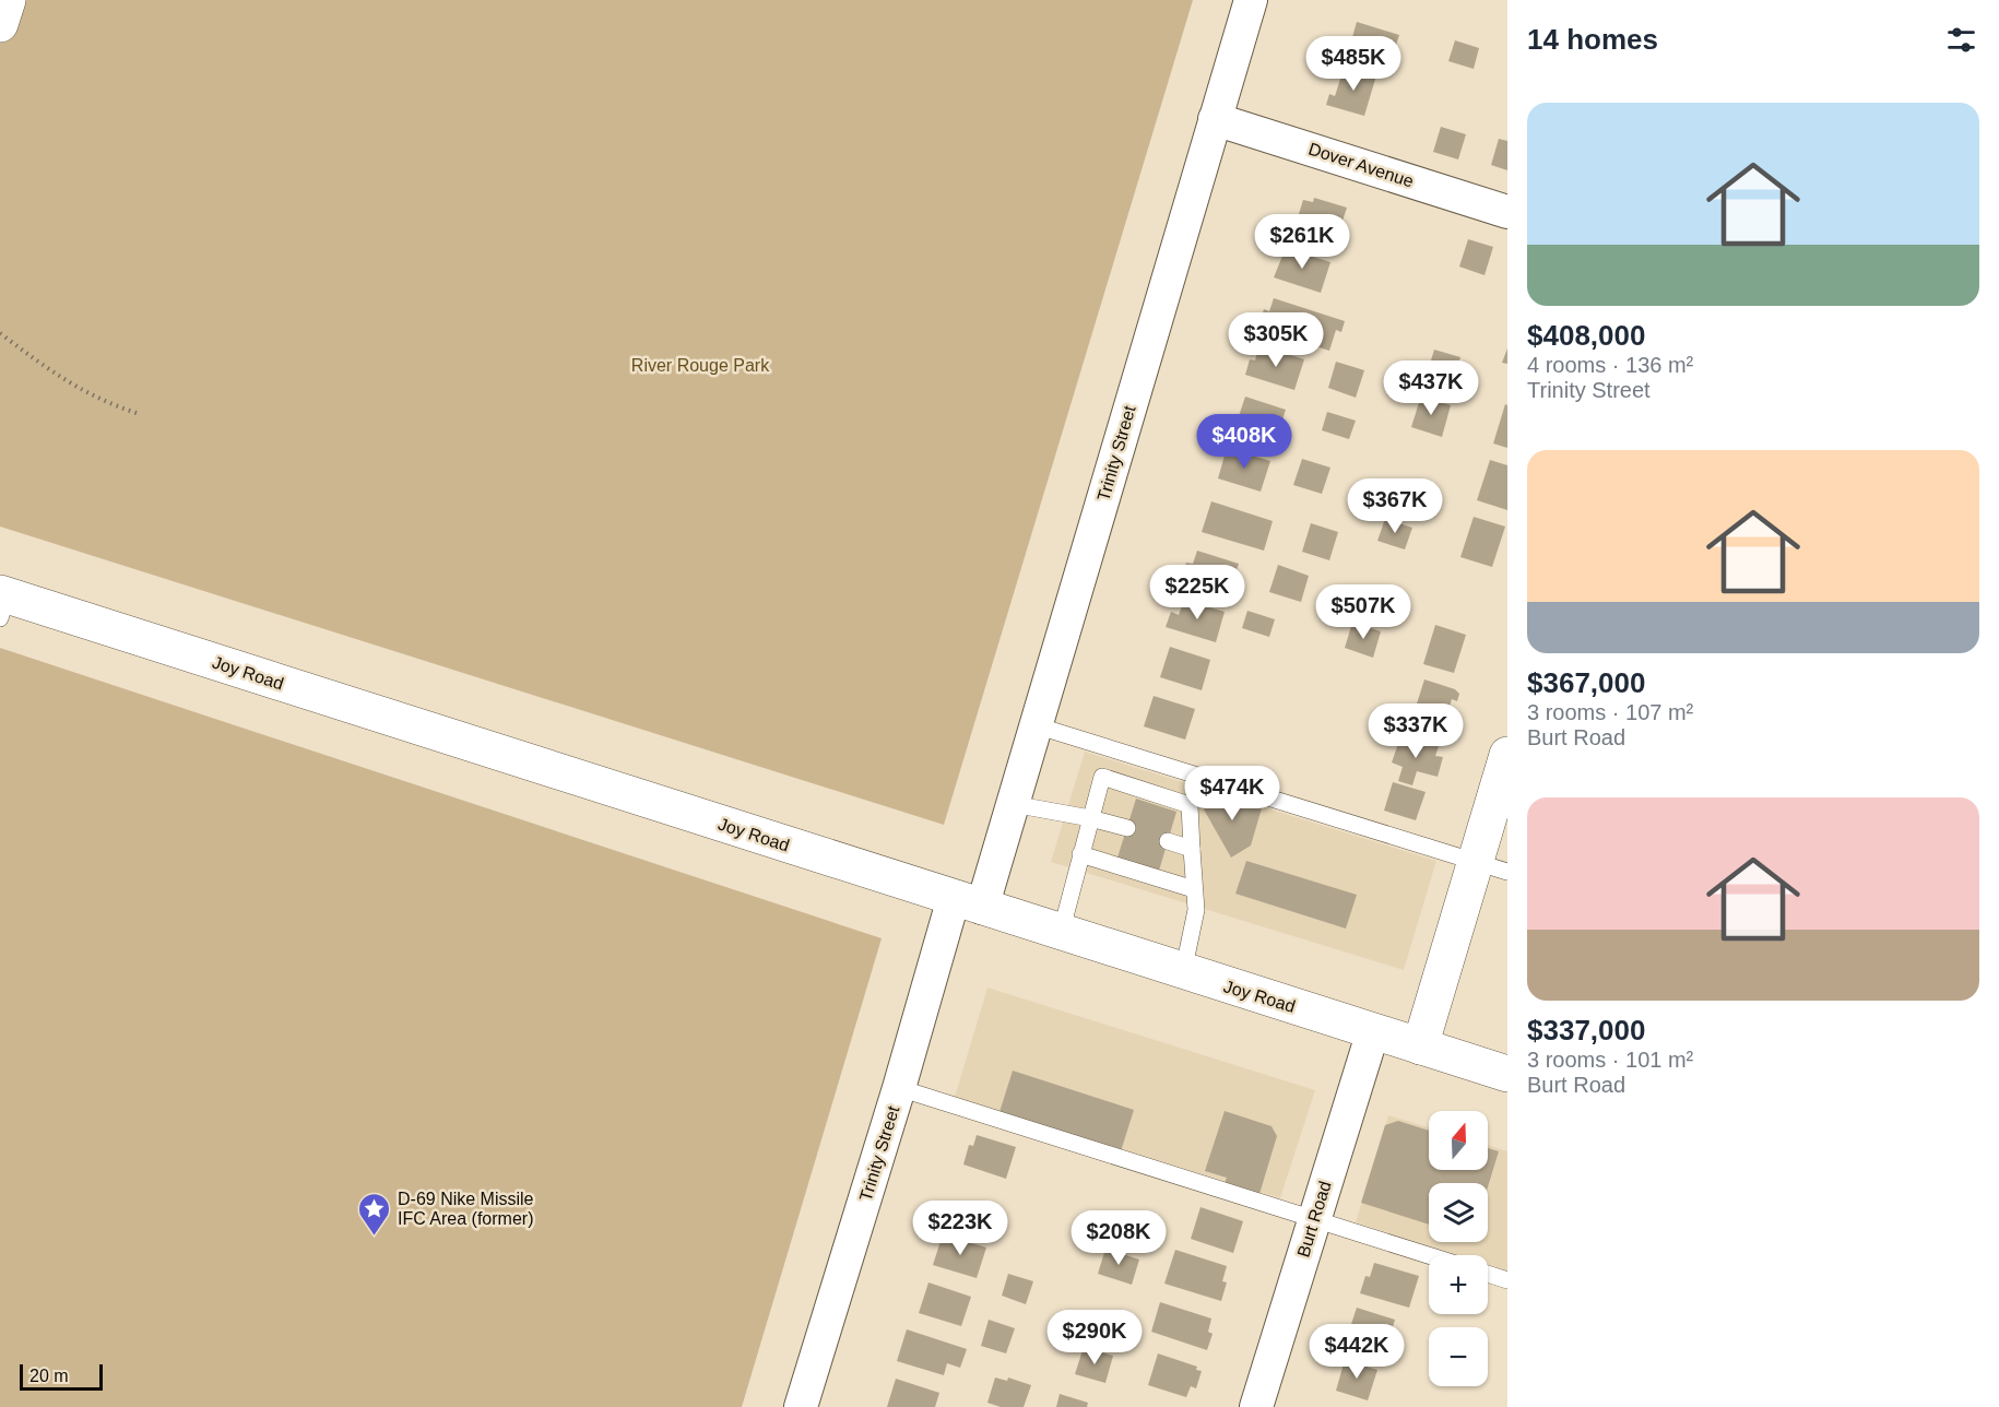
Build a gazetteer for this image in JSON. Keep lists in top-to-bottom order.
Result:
{
  "streets": {
    "main road": ["Joy Road"],
    "street": ["Dover Avenue", "Trinity Street", "Burt Road"]
  },
  "crossings": [
    ["Dover Avenue", "Trinity Street"],
    ["Trinity Street", "Joy Road"],
    ["Joy Road", "Burt Road"]
  ],
  "parks": ["River Rouge Park"],
  "places": {
    "place": ["D-69 Nike Missile IFC Area (former)"]
  },
  "scale_bar": "20 m",
  "north": "top",
  "page": {
    "heading": "14 homes",
    "price": [
      "$485K",
      "$261K",
      "$305K",
      "$437K",
      "$408K",
      "$367K",
      "$225K",
      "$507K",
      "$337K",
      "$474K",
      "$223K",
      "$208K",
      "$290K",
      "$442K"
    ],
    "list": [
      {
        "name": "$408,000",
        "note": "4 rooms · 136 m² · Trinity Street"
      },
      {
        "name": "$367,000",
        "note": "3 rooms · 107 m² · Burt Road"
      },
      {
        "name": "$337,000",
        "note": "3 rooms · 101 m² · Burt Road"
      }
    ],
    "map_buttons": ["+", "−"],
    "scale": "20 m"
  }
}
